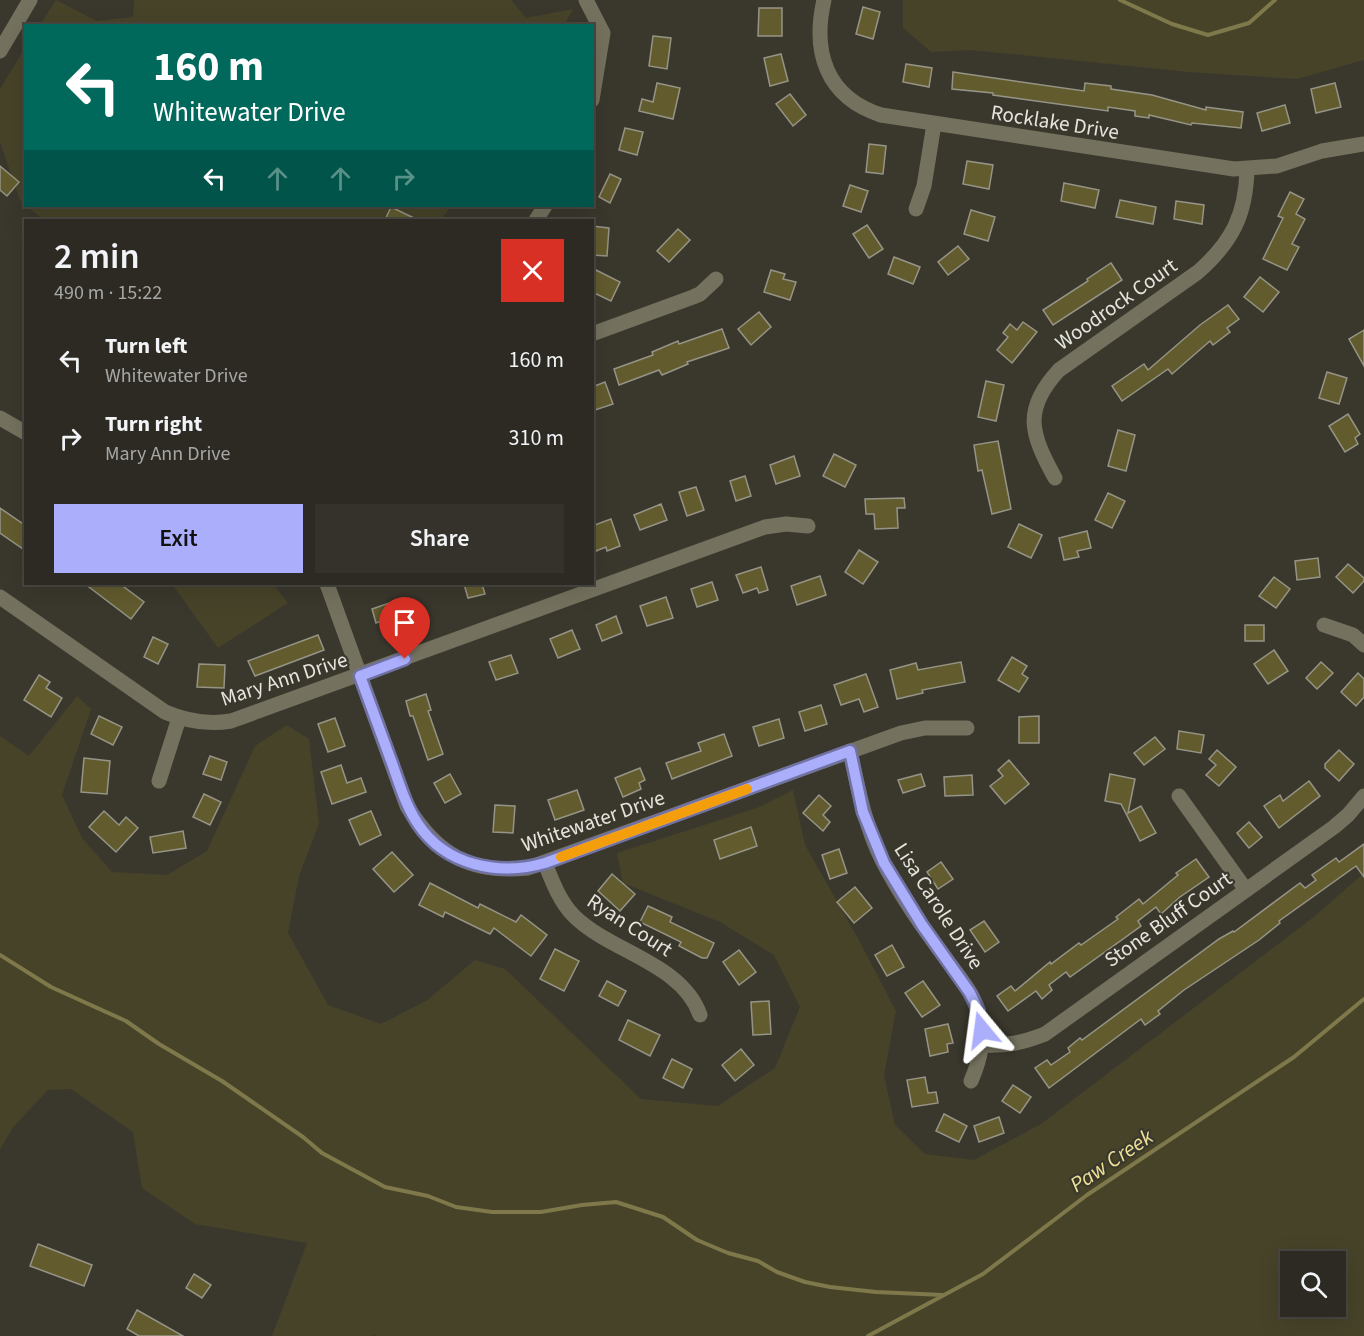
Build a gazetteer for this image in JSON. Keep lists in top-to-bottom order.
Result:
{
  "streets": {
    "street": [
      "Rocklake Drive",
      "Woodrock Court",
      "Mary Ann Drive",
      "Whitewater Drive",
      "Lisa Carole Drive",
      "Stone Bluff Court",
      "Ryan Court"
    ]
  },
  "crossings": [
    ["Rocklake Drive", "Woodrock Court"],
    ["Mary Ann Drive", "Whitewater Drive"],
    ["Whitewater Drive", "Lisa Carole Drive"],
    ["Whitewater Drive", "Ryan Court"],
    ["Lisa Carole Drive", "Stone Bluff Court"]
  ],
  "water": ["Paw Creek"],
  "page": {
    "turn": ["160 m", "Whitewater Drive"],
    "heading": ["2 min", "490 m · 15:22"],
    "list": [
      {
        "name": "Turn left",
        "note": "Whitewater Drive",
        "value": "160 m"
      },
      {
        "name": "Turn right",
        "note": "Mary Ann Drive",
        "value": "310 m"
      }
    ],
    "buttons": ["Exit", "Share"]
  }
}
